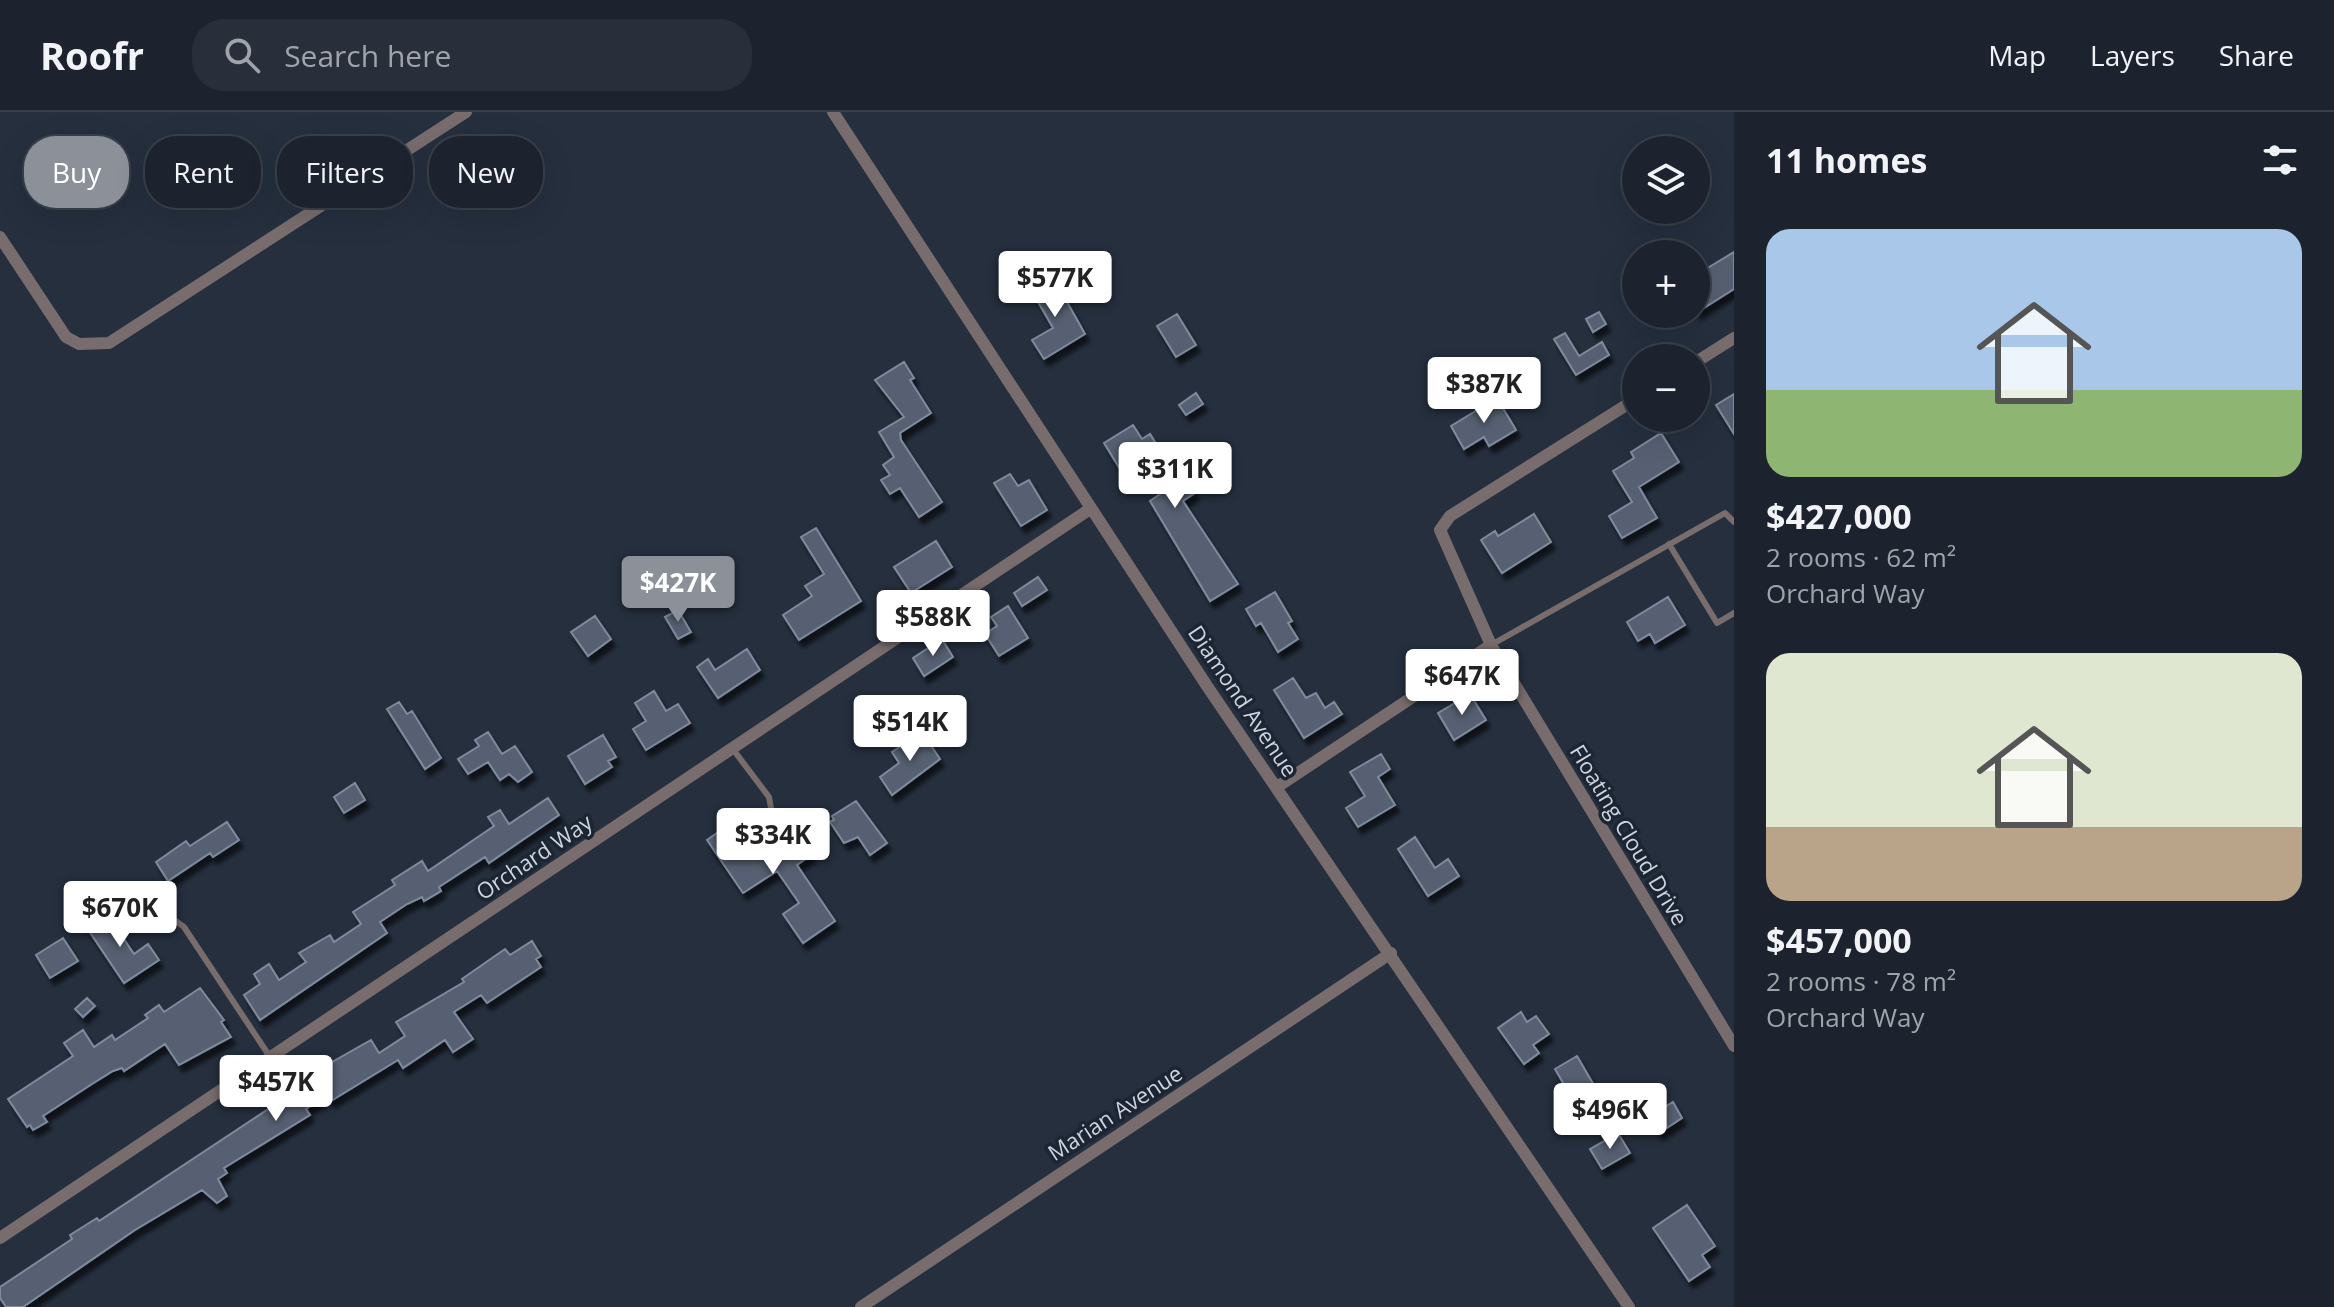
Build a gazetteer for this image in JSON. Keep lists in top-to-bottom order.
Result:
{
  "streets": {
    "street": [
      "Diamond Avenue",
      "Floating Cloud Drive",
      "Orchard Way",
      "Marian Avenue"
    ]
  },
  "crossings": [
    ["Diamond Avenue", "Orchard Way"],
    ["Diamond Avenue", "Marian Avenue"]
  ],
  "page": {
    "header": "Roofr",
    "search": "Search here",
    "nav": ["Map", "Layers", "Share"],
    "heading": "11 homes",
    "map_buttons": ["+", "−"],
    "chip": [
      "Buy",
      "Rent",
      "Filters",
      "New"
    ],
    "list": [
      {
        "name": "$427,000",
        "note": "2 rooms · 62 m² · Orchard Way"
      },
      {
        "name": "$457,000",
        "note": "2 rooms · 78 m² · Orchard Way"
      }
    ],
    "price": [
      "$577K",
      "$387K",
      "$311K",
      "$427K",
      "$588K",
      "$647K",
      "$514K",
      "$334K",
      "$670K",
      "$457K",
      "$496K"
    ]
  }
}
